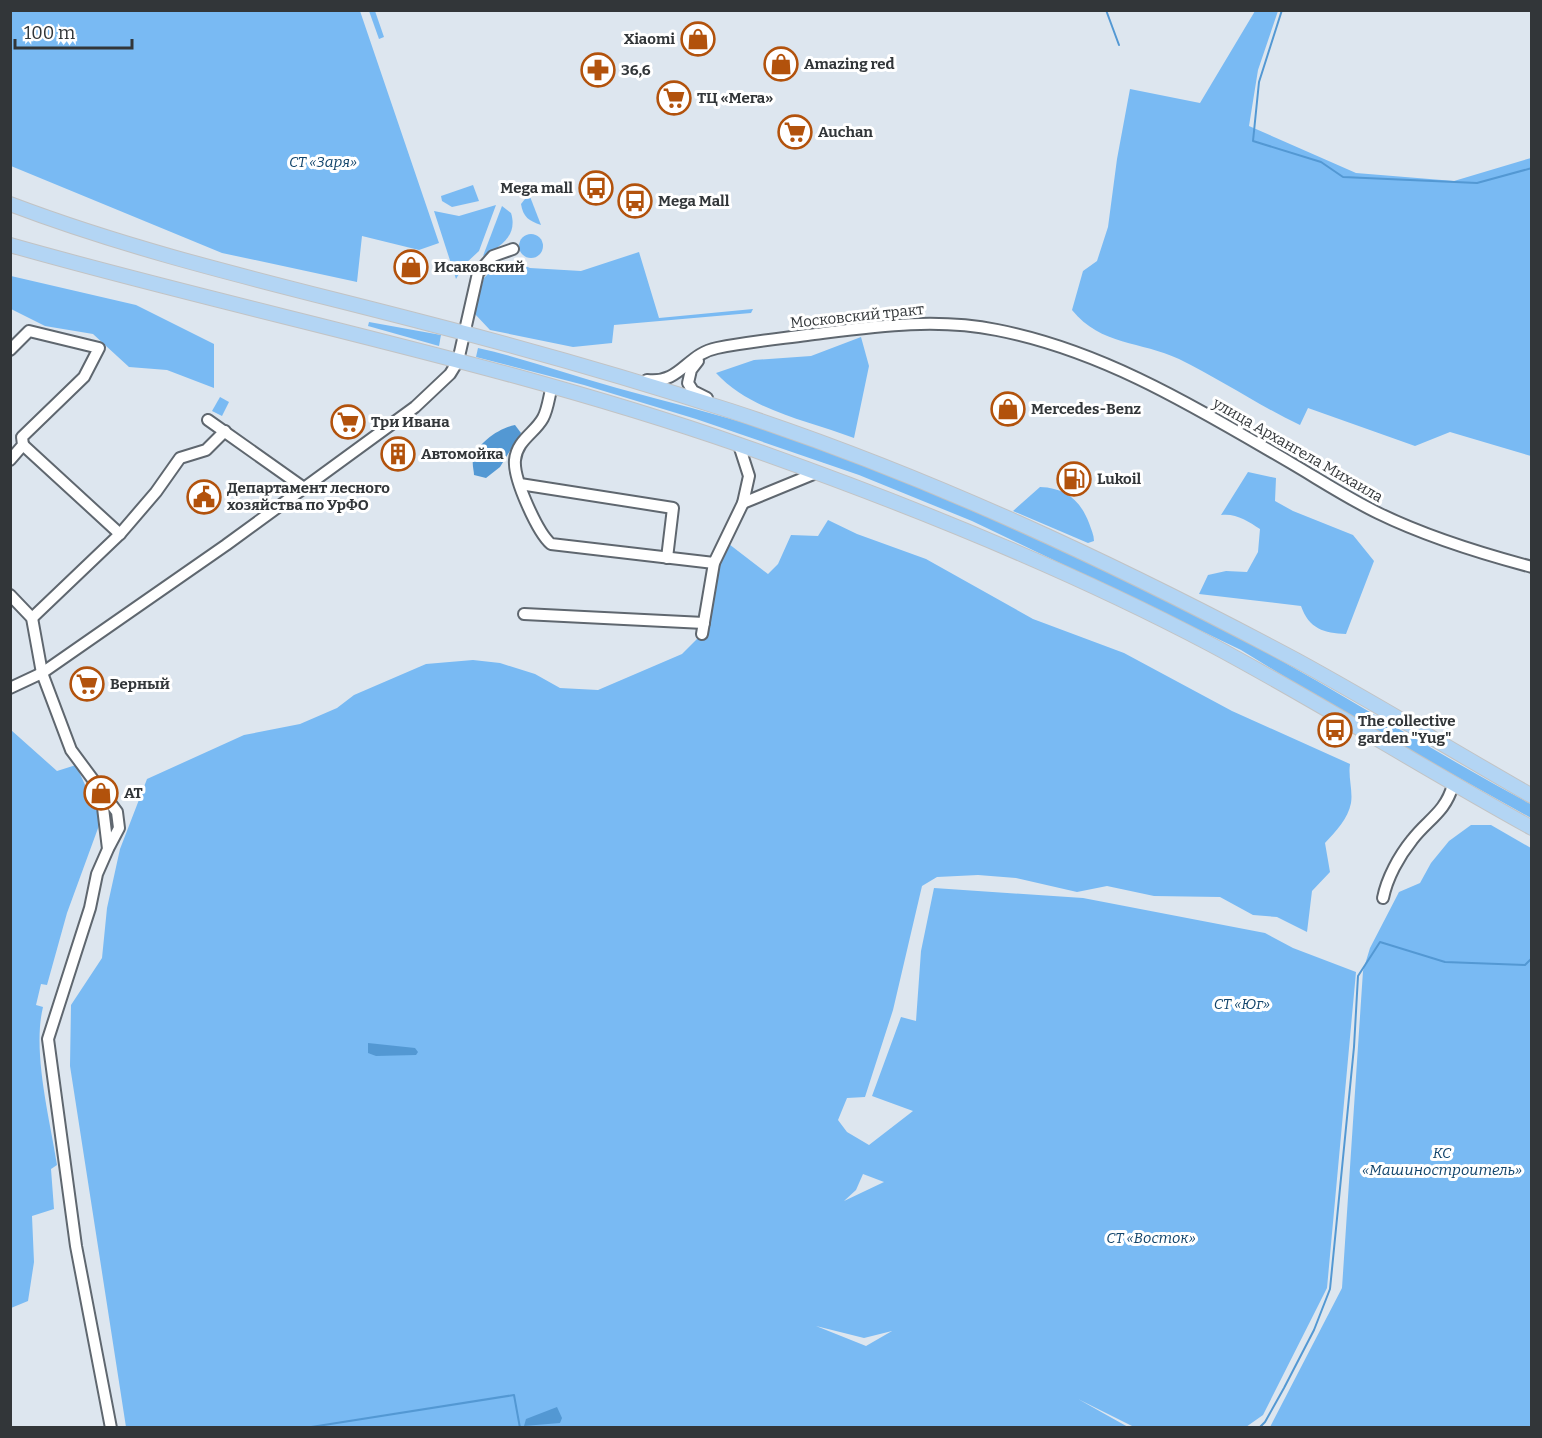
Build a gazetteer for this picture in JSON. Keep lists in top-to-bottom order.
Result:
{
  "streets": {
    "street": ["Московский тракт", "улица Архангела Михаила"]
  },
  "crossings": [
    ["Московский тракт", "улица Архангела Михаила"]
  ],
  "parks": [
    "СТ «Заря»",
    "СТ «Юг»",
    "КС «Машиностроитель»",
    "СТ «Восток»"
  ],
  "places": {
    "shop": [
      "Xiaomi",
      "Amazing red",
      "Исаковский",
      "Mercedes-Benz",
      "AT"
    ],
    "pharmacy": ["36,6"],
    "supermarket": [
      "ТЦ «Мега»",
      "Auchan",
      "Три Ивана",
      "Верный"
    ],
    "bus stop": ["Mega mall", "Mega Mall", "The collective garden \"Yug\""],
    "building": ["Автомойка"],
    "fuel station": ["Lukoil"],
    "public building": ["Департамент лесного хозяйства по УрФО"]
  },
  "scale_bar": "100 m"
}
